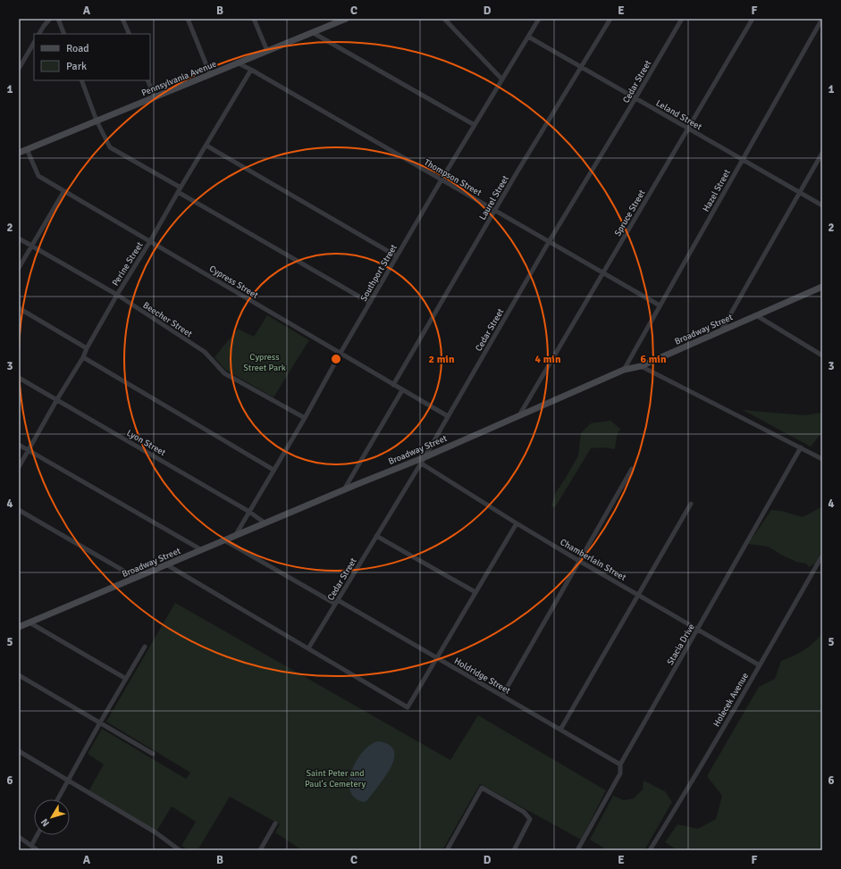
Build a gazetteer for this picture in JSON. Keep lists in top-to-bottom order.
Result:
{
  "streets": {
    "street": [
      "Pennsylvania Avenue",
      "Cedar Street",
      "Leland Street",
      "Thompson Street",
      "Hazel Street",
      "Laurel Street",
      "Spruce Street",
      "Perine Street",
      "Southport Street",
      "Cypress Street",
      "Beecher Street",
      "Broadway Street",
      "Lyon Street",
      "Chamberlain Street",
      "Stacia Drive",
      "Holdridge Street",
      "Holecek Avenue"
    ]
  },
  "crossings": [
    ["Pennsylvania Avenue", "Thompson Street"],
    ["Pennsylvania Avenue", "Cypress Street"],
    ["Cedar Street", "Leland Street"],
    ["Cedar Street", "Thompson Street"],
    ["Cedar Street", "Cypress Street"],
    ["Cedar Street", "Broadway Street"],
    ["Cedar Street", "Chamberlain Street"],
    ["Cedar Street", "Holdridge Street"],
    ["Leland Street", "Hazel Street"],
    ["Leland Street", "Laurel Street"],
    ["Leland Street", "Spruce Street"],
    ["Leland Street", "Southport Street"],
    ["Thompson Street", "Hazel Street"],
    ["Thompson Street", "Laurel Street"],
    ["Thompson Street", "Spruce Street"],
    ["Thompson Street", "Perine Street"],
    ["Thompson Street", "Southport Street"],
    ["Hazel Street", "Broadway Street"],
    ["Laurel Street", "Cypress Street"],
    ["Spruce Street", "Broadway Street"],
    ["Perine Street", "Cypress Street"],
    ["Perine Street", "Beecher Street"],
    ["Perine Street", "Lyon Street"],
    ["Southport Street", "Cypress Street"],
    ["Southport Street", "Beecher Street"],
    ["Southport Street", "Broadway Street"],
    ["Southport Street", "Lyon Street"],
    ["Broadway Street", "Lyon Street"],
    ["Broadway Street", "Holdridge Street"],
    ["Chamberlain Street", "Stacia Drive"],
    ["Chamberlain Street", "Holecek Avenue"],
    ["Stacia Drive", "Holdridge Street"]
  ],
  "parks": ["Cypress Street Park", "Saint Peter and Paul's Cemetery"],
  "legend": ["Road", "Park"],
  "north": "bottom left",
  "grid": {
    "columns": [
      "A",
      "B",
      "C",
      "D",
      "E",
      "F"
    ],
    "rows": [
      "1",
      "2",
      "3",
      "4",
      "5",
      "6"
    ]
  },
  "rings": ["2 min", "4 min", "6 min"]
}
